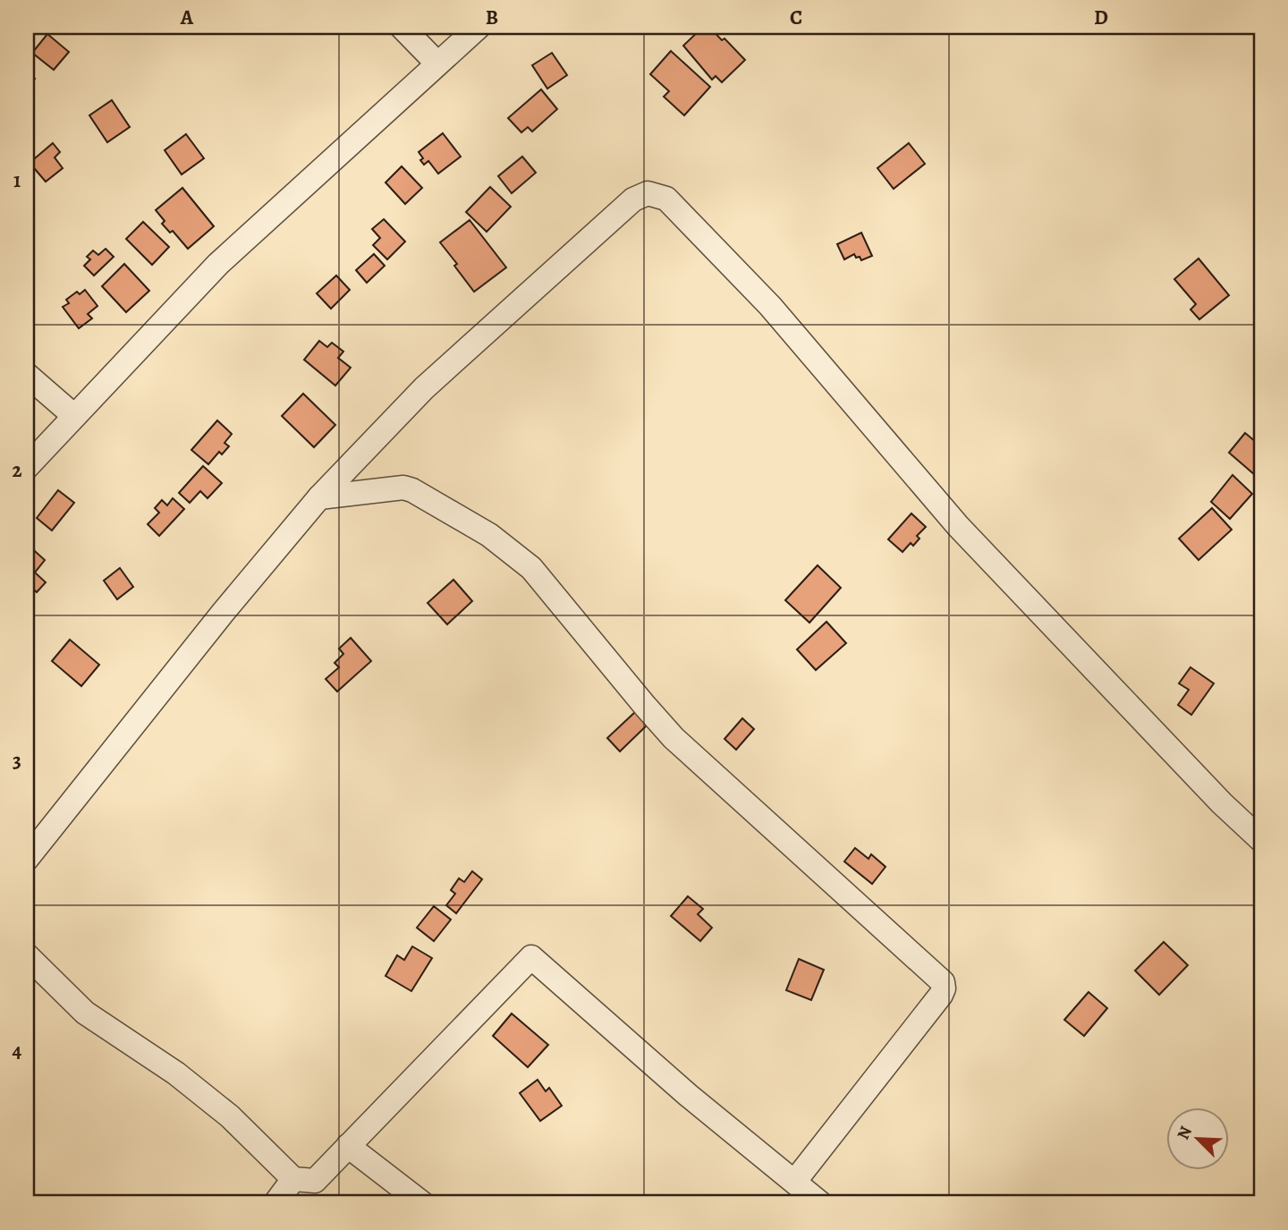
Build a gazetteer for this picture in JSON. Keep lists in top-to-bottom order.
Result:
{
  "north": "top left",
  "grid": {
    "columns": [
      "A",
      "B",
      "C",
      "D"
    ],
    "rows": [
      "1",
      "2",
      "3",
      "4"
    ]
  }
}
